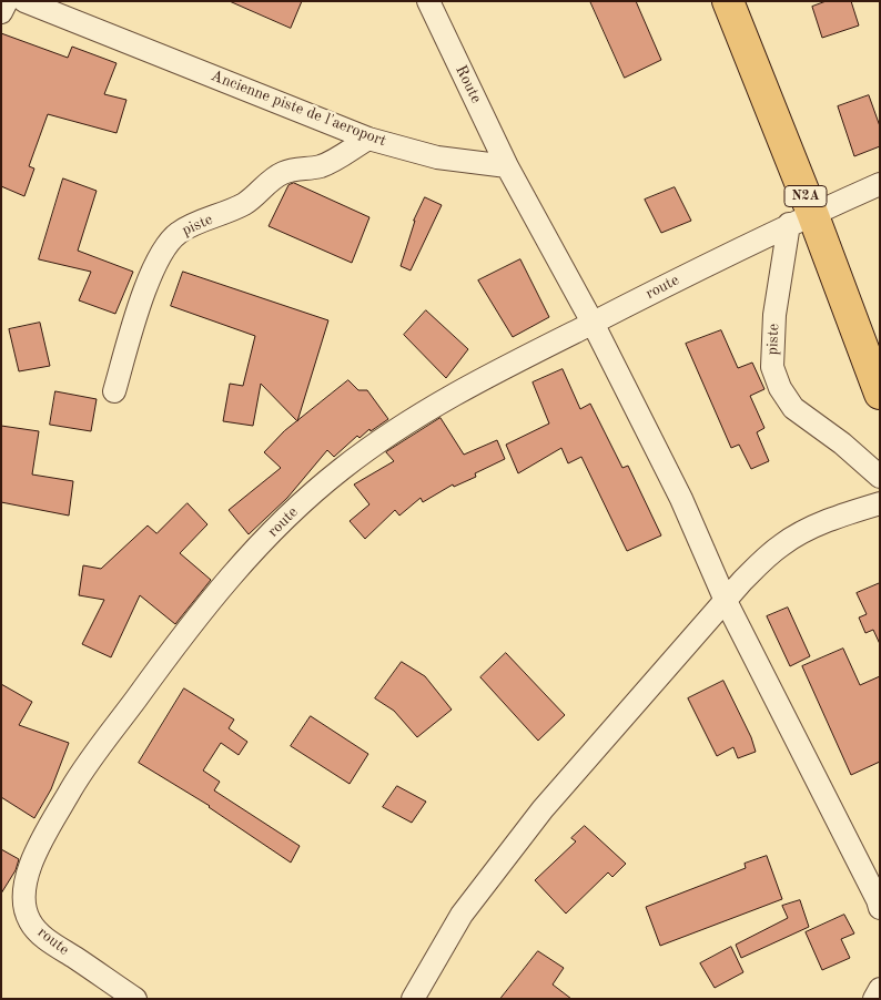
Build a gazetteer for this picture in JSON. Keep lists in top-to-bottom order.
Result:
{
  "streets": {
    "highway": ["N2A"],
    "street": [
      "Route",
      "Ancienne piste de l'aeroport",
      "piste",
      "route"
    ]
  },
  "crossings": [
    ["Route", "Ancienne piste de l'aeroport"],
    ["Ancienne piste de l'aeroport", "piste"],
    ["N2A", "piste"],
    ["N2A", "route"],
    ["piste", "route"]
  ]
}
